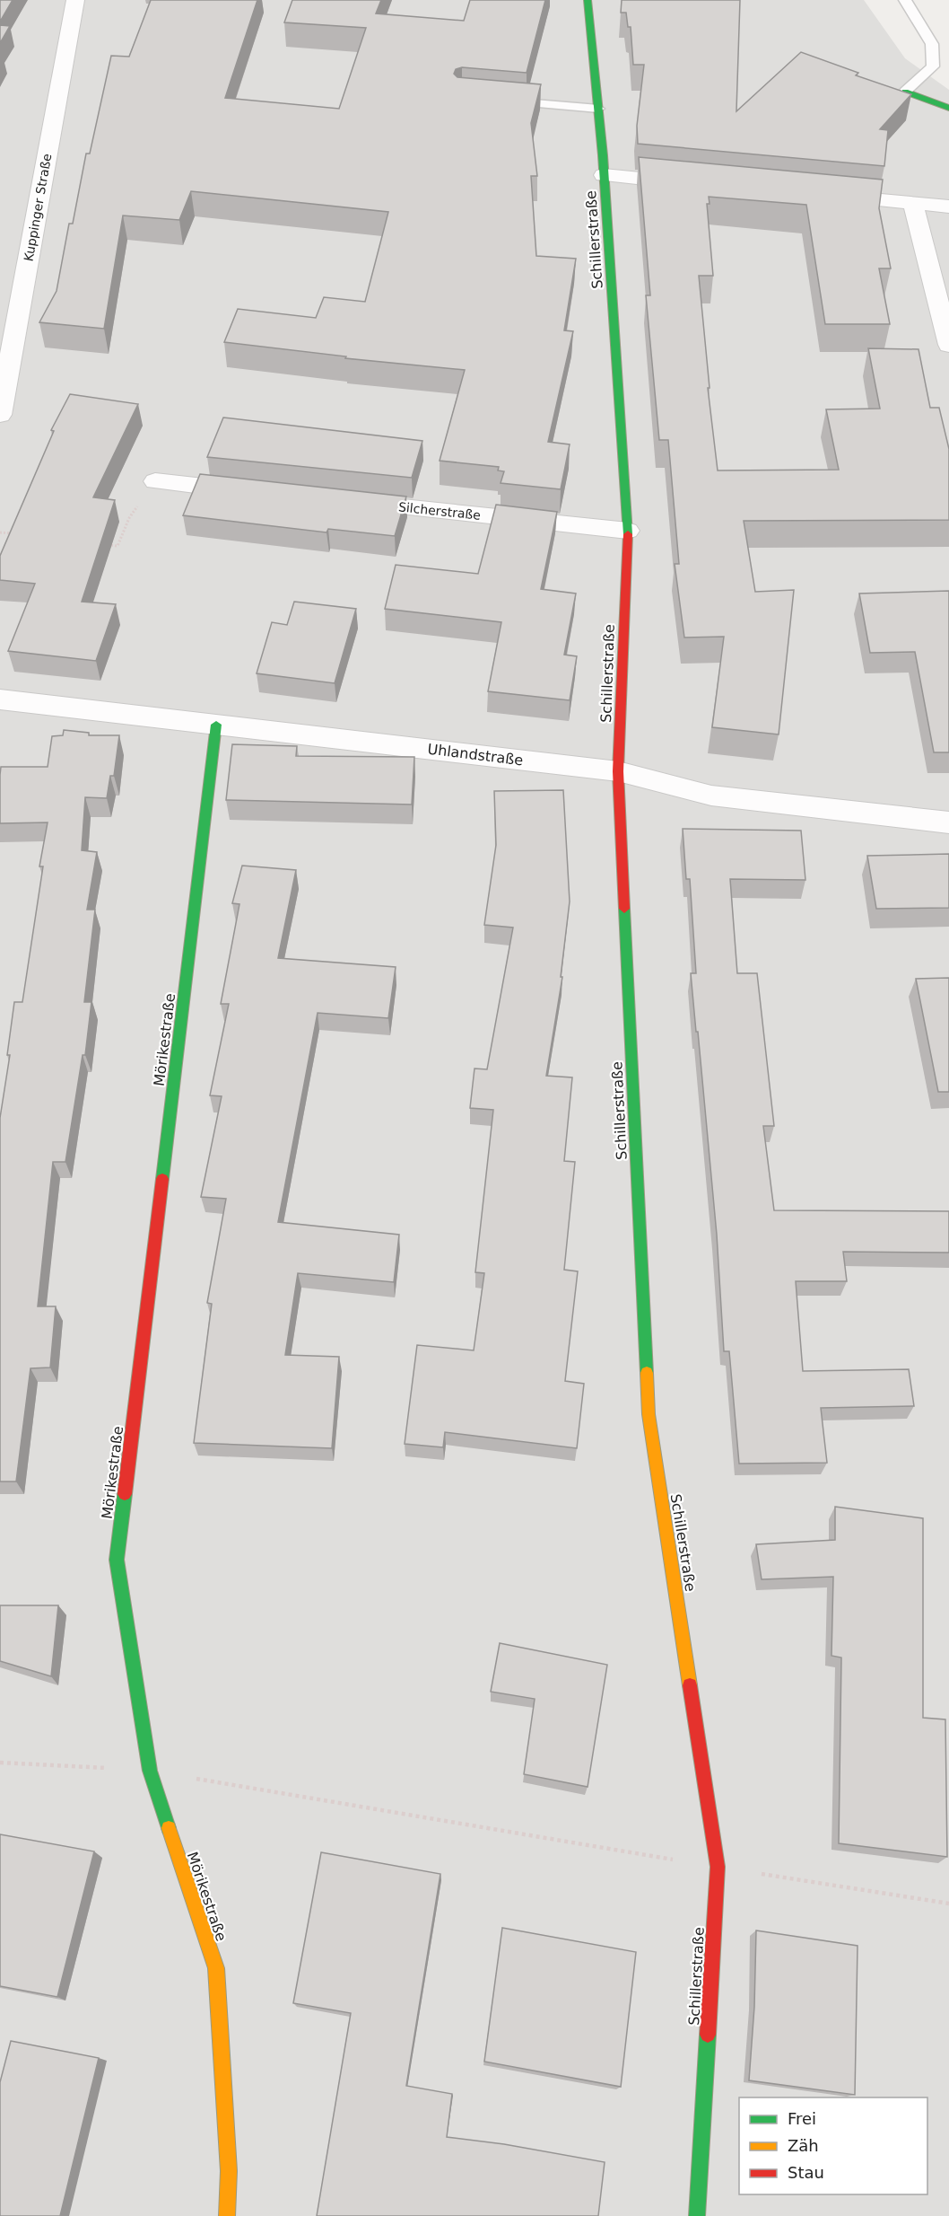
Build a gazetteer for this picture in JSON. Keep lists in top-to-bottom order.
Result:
{
  "streets": {
    "street": [
      "Kuppinger Straße",
      "Schillerstraße",
      "Silcherstraße",
      "Uhlandstraße",
      "Mörikestraße"
    ]
  },
  "crossings": [
    ["Schillerstraße", "Silcherstraße"],
    ["Schillerstraße", "Uhlandstraße"],
    ["Uhlandstraße", "Mörikestraße"]
  ],
  "legend": ["Frei", "Zäh", "Stau"]
}
